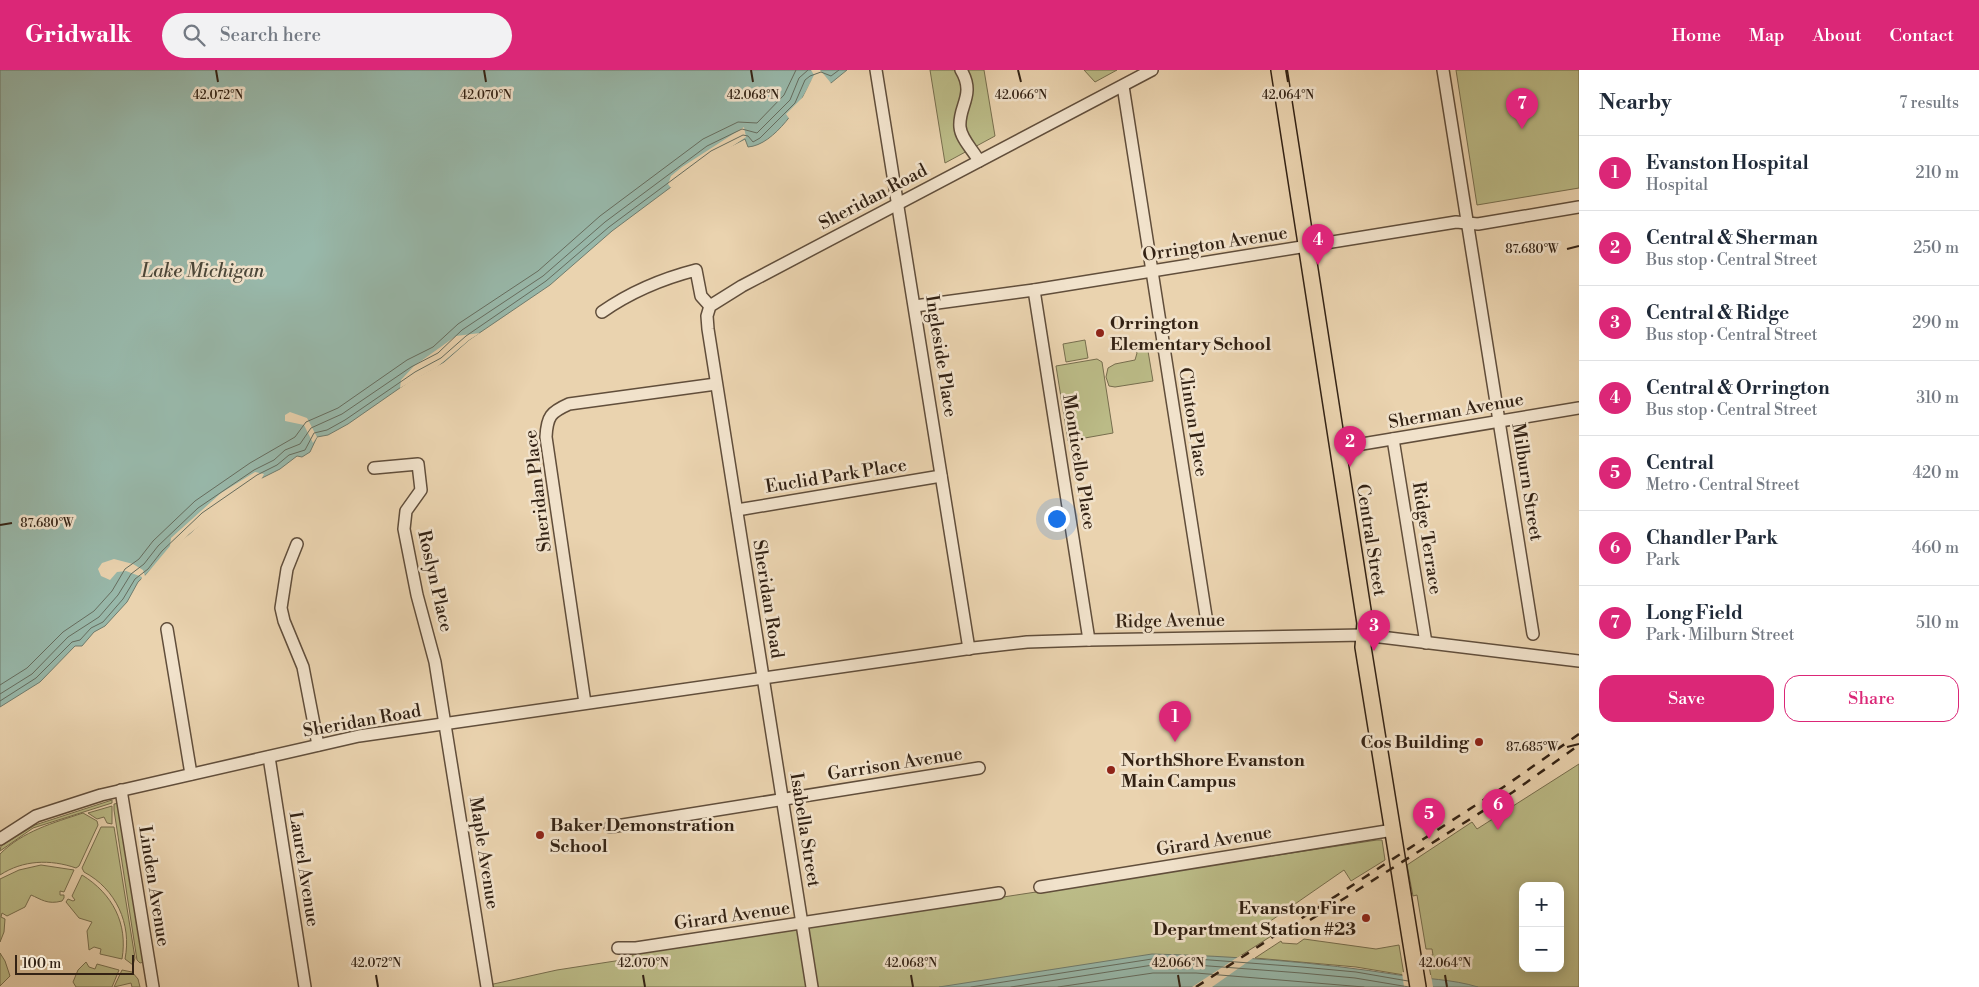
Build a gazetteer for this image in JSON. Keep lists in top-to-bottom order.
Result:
{
  "streets": {
    "main road": ["Central Street"],
    "street": [
      "Sheridan Road",
      "Orrington Avenue",
      "Ingleside Place",
      "Sherman Avenue",
      "Clinton Place",
      "Monticello Place",
      "Euclid Park Place",
      "Milburn Street",
      "Sheridan Place",
      "Ridge Terrace",
      "Roslyn Place",
      "Ridge Avenue",
      "Garrison Avenue",
      "Isabella Street",
      "Girard Avenue",
      "Maple Avenue",
      "Laurel Avenue",
      "Linden Avenue"
    ]
  },
  "crossings": [
    ["Sheridan Road", "Ingleside Place"],
    ["Sheridan Road", "Clinton Place"],
    ["Sheridan Road", "Euclid Park Place"],
    ["Sheridan Road", "Sheridan Place"],
    ["Sheridan Road", "Roslyn Place"],
    ["Sheridan Road", "Ridge Avenue"],
    ["Sheridan Road", "Isabella Street"],
    ["Sheridan Road", "Maple Avenue"],
    ["Sheridan Road", "Laurel Avenue"],
    ["Sheridan Road", "Linden Avenue"],
    ["Orrington Avenue", "Ingleside Place"],
    ["Orrington Avenue", "Clinton Place"],
    ["Orrington Avenue", "Monticello Place"],
    ["Orrington Avenue", "Milburn Street"],
    ["Orrington Avenue", "Central Street"],
    ["Ingleside Place", "Euclid Park Place"],
    ["Ingleside Place", "Ridge Avenue"],
    ["Sherman Avenue", "Milburn Street"],
    ["Sherman Avenue", "Ridge Terrace"],
    ["Sherman Avenue", "Central Street"],
    ["Monticello Place", "Ridge Avenue"],
    ["Ridge Terrace", "Ridge Avenue"],
    ["Central Street", "Ridge Avenue"],
    ["Central Street", "Girard Avenue"],
    ["Roslyn Place", "Maple Avenue"],
    ["Ridge Avenue", "Isabella Street"],
    ["Garrison Avenue", "Isabella Street"],
    ["Isabella Street", "Girard Avenue"]
  ],
  "water": ["Lake Michigan"],
  "places": [
    "Orrington Elementary School",
    "Cos Building",
    "NorthShore Evanston Main Campus",
    "Baker Demonstration School",
    "Evanston Fire Department Station #23"
  ],
  "scale_bar": "100 m",
  "page": {
    "header": "Gridwalk",
    "search": "Search here",
    "nav": [
      "Home",
      "Map",
      "About",
      "Contact"
    ],
    "heading": ["Nearby", "7 results"],
    "pins": [
      "7",
      "4",
      "2",
      "3",
      "1",
      "6",
      "5"
    ],
    "list": [
      {
        "mark": "1",
        "name": "Evanston Hospital",
        "note": "Hospital",
        "value": "210 m"
      },
      {
        "mark": "2",
        "name": "Central & Sherman",
        "note": "Bus stop · Central Street",
        "value": "250 m"
      },
      {
        "mark": "3",
        "name": "Central & Ridge",
        "note": "Bus stop · Central Street",
        "value": "290 m"
      },
      {
        "mark": "4",
        "name": "Central & Orrington",
        "note": "Bus stop · Central Street",
        "value": "310 m"
      },
      {
        "mark": "5",
        "name": "Central",
        "note": "Metro · Central Street",
        "value": "420 m"
      },
      {
        "mark": "6",
        "name": "Chandler Park",
        "note": "Park",
        "value": "460 m"
      },
      {
        "mark": "7",
        "name": "Long Field",
        "note": "Park · Milburn Street",
        "value": "510 m"
      }
    ],
    "buttons": ["Save", "Share"],
    "map_buttons": ["+", "−"],
    "scale": "100 m"
  },
  "coordinates": [
    "42.072°N",
    "42.070°N",
    "42.068°N",
    "42.066°N",
    "42.064°N",
    "87.680°W",
    "87.685°W"
  ]
}
